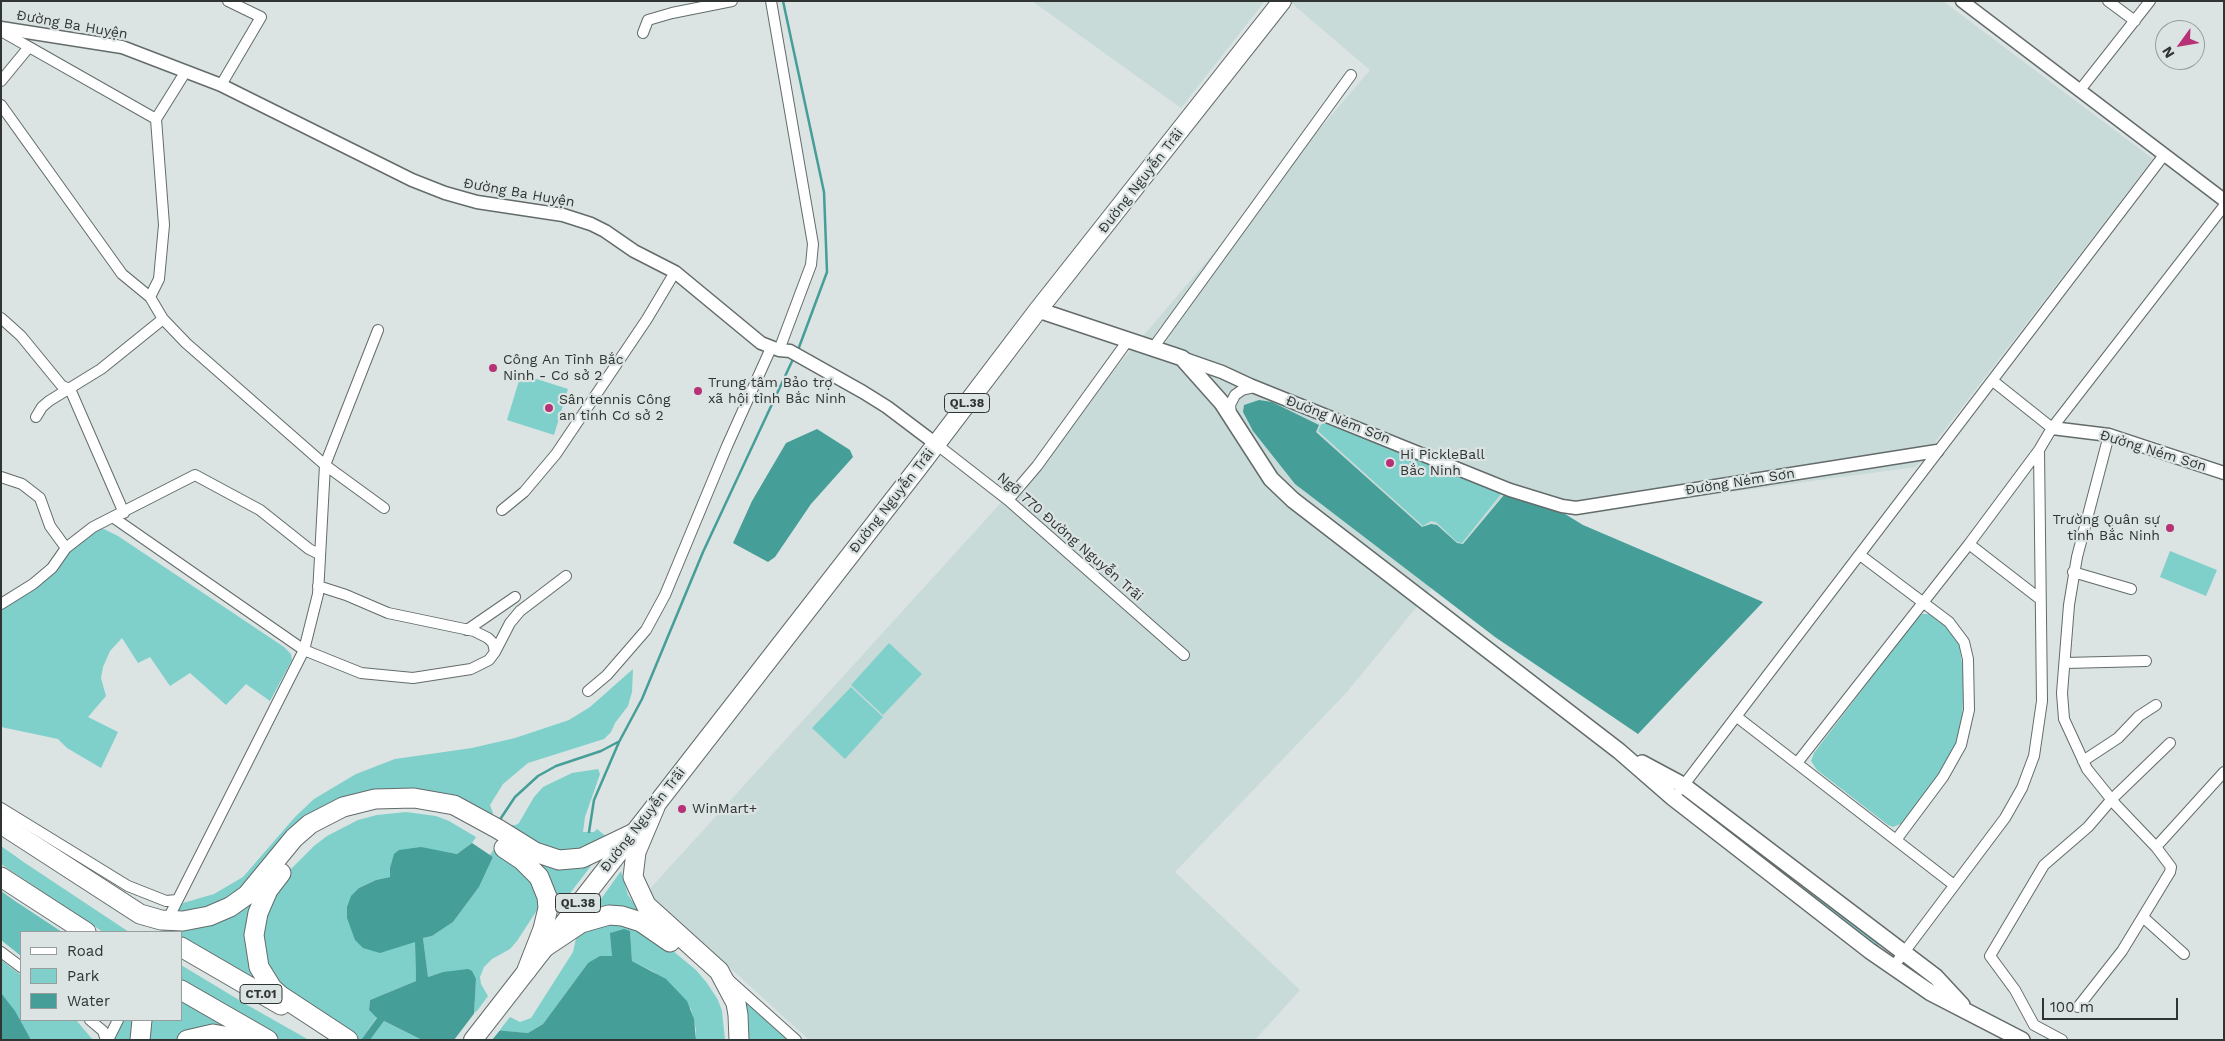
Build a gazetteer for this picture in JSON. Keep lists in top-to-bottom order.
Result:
{
  "streets": {
    "highway": ["Đường Nguyễn Trãi", "QL.38", "CT.01"],
    "main road": ["Đường Ném Sơn"],
    "street": ["Đường Ba Huyện", "Ngõ 770 Đường Nguyễn Trãi"]
  },
  "crossings": [
    ["Đường Ba Huyện", "Đường Nguyễn Trãi"],
    ["Đường Ba Huyện", "Ngõ 770 Đường Nguyễn Trãi"],
    ["Đường Nguyễn Trãi", "Đường Ném Sơn"],
    ["Đường Nguyễn Trãi", "Ngõ 770 Đường Nguyễn Trãi"]
  ],
  "places": [
    "Công An Tỉnh Bắc Ninh - Cơ sở 2",
    "Trung tâm Bảo trợ xã hội tỉnh Bắc Ninh",
    "Sân tennis Công an tỉnh Cơ sở 2",
    "Hi PickleBall Bắc Ninh",
    "Trường Quân sự tỉnh Bắc Ninh",
    "WinMart+"
  ],
  "legend": ["Road", "Park", "Water"],
  "scale_bar": "100 m",
  "north": "bottom left"
}
